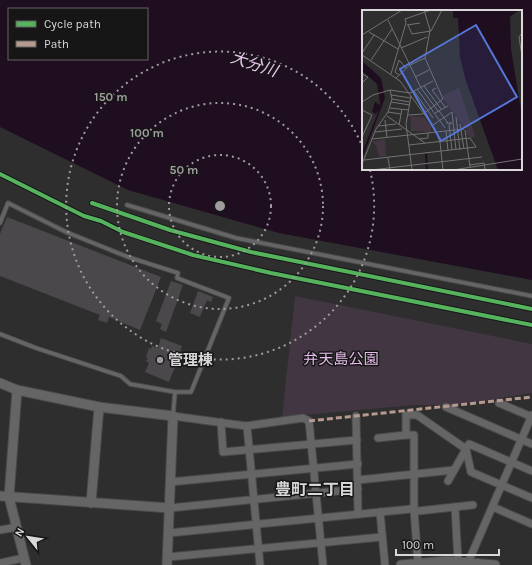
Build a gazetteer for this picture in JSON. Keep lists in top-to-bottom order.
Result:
{
  "districts": ["豊町二丁目"],
  "water": ["大分川"],
  "parks": ["弁天島公園"],
  "places": ["管理棟"],
  "legend": ["Cycle path", "Path"],
  "scale_bar": "100 m",
  "north": "top left",
  "rings": ["150 m", "100 m", "50 m"]
}
